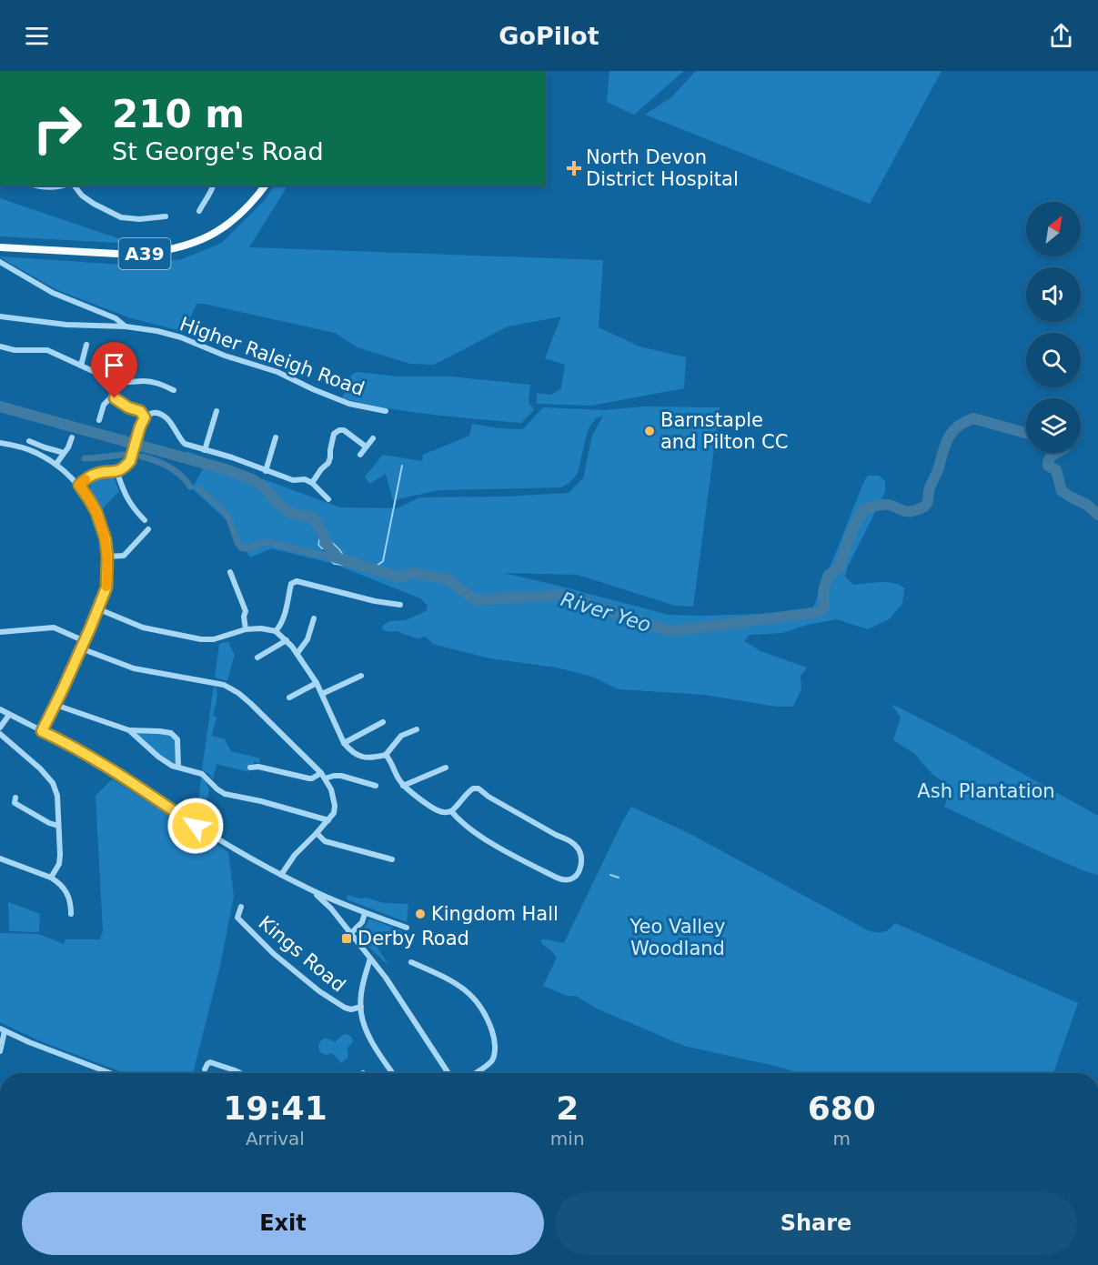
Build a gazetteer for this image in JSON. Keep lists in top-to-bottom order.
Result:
{
  "streets": {
    "main road": ["A39"],
    "street": ["Higher Raleigh Road", "Kings Road"]
  },
  "water": ["River Yeo"],
  "parks": ["Ash Plantation", "Yeo Valley Woodland"],
  "places": {
    "health": ["North Devon District Hospital"],
    "other": ["Barnstaple and Pilton CC", "Kingdom Hall"],
    "transit": ["Derby Road"]
  },
  "north": "top right",
  "page": {
    "header": "GoPilot",
    "turn": ["210 m", "St George's Road"],
    "eta": [
      "19:41",
      "Arrival",
      "2",
      "min",
      "680",
      "m"
    ],
    "buttons": ["Exit", "Share"]
  }
}
